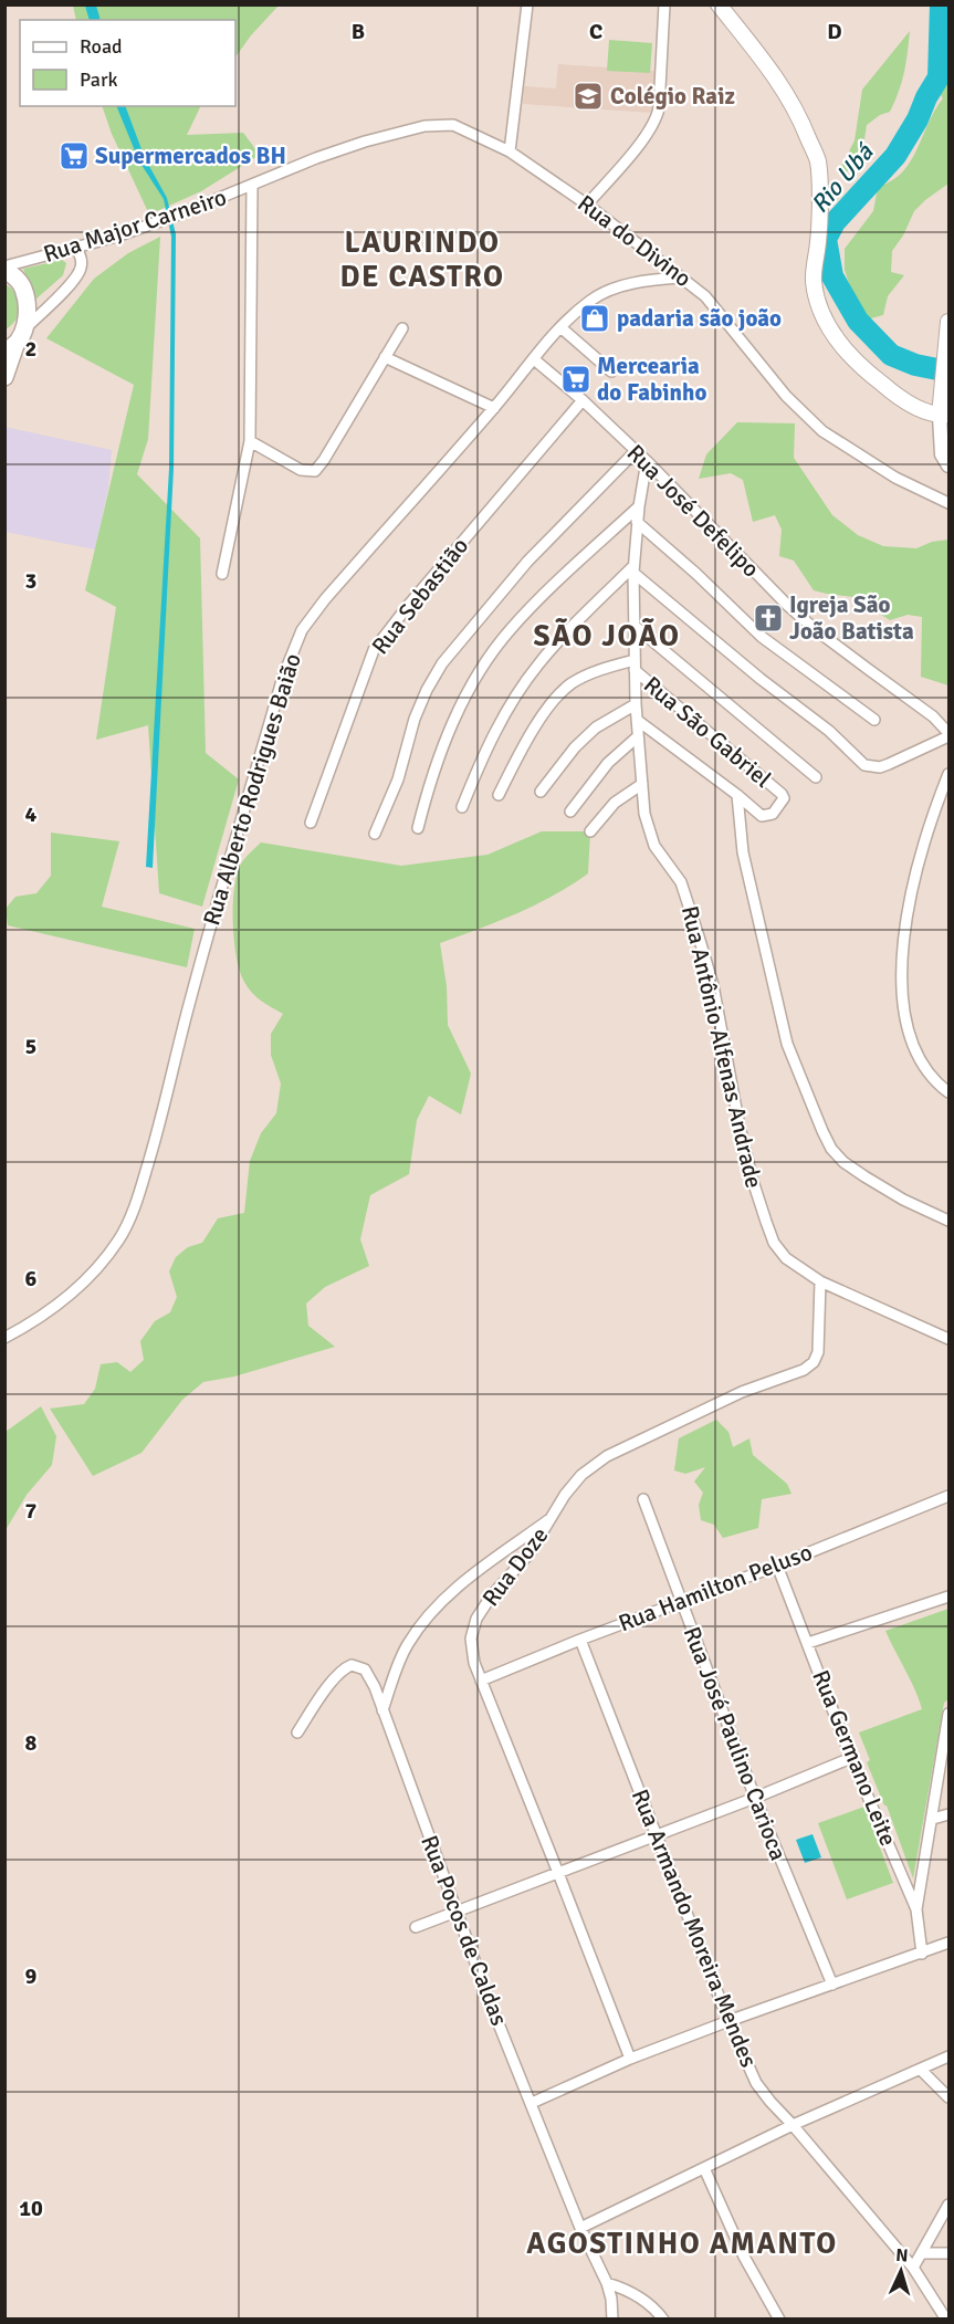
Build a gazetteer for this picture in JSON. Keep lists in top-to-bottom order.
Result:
{
  "streets": {
    "street": [
      "Rua Major Carneiro",
      "Rua do Divino",
      "Rua José Defelipo",
      "Rua Sebastião",
      "Rua São Gabriel",
      "Rua Alberto Rodrigues Baião",
      "Rua Antônio Alfenas Andrade",
      "Rua Doze",
      "Rua Hamilton Peluso",
      "Rua José Paulino Carioca",
      "Rua Germano Leite",
      "Rua Armando Moreira Mendes",
      "Rua Pocos de Caldas"
    ]
  },
  "crossings": [
    ["Rua Major Carneiro", "Rua do Divino"],
    ["Rua do Divino", "Rua Alberto Rodrigues Baião"],
    ["Rua José Defelipo", "Rua Sebastião"],
    ["Rua José Defelipo", "Rua Alberto Rodrigues Baião"],
    ["Rua José Defelipo", "Rua Antônio Alfenas Andrade"],
    ["Rua São Gabriel", "Rua Antônio Alfenas Andrade"],
    ["Rua Antônio Alfenas Andrade", "Rua Doze"],
    ["Rua Doze", "Rua Hamilton Peluso"],
    ["Rua Hamilton Peluso", "Rua José Paulino Carioca"],
    ["Rua Hamilton Peluso", "Rua Germano Leite"],
    ["Rua Hamilton Peluso", "Rua Armando Moreira Mendes"]
  ],
  "districts": ["LAURINDO DE CASTRO", "SÃO JOÃO", "AGOSTINHO AMANTO"],
  "water": ["Rio Ubá"],
  "places": {
    "school or university": ["Colégio Raiz"],
    "supermarket": ["Supermercados BH", "Mercearia do Fabinho"],
    "shop": ["padaria são joão"],
    "church": ["Igreja São João Batista"]
  },
  "legend": ["Road", "Park"],
  "north": "top",
  "grid": {
    "columns": ["B", "C", "D"],
    "rows": [
      "2",
      "3",
      "4",
      "5",
      "6",
      "7",
      "8",
      "9",
      "10"
    ]
  }
}
